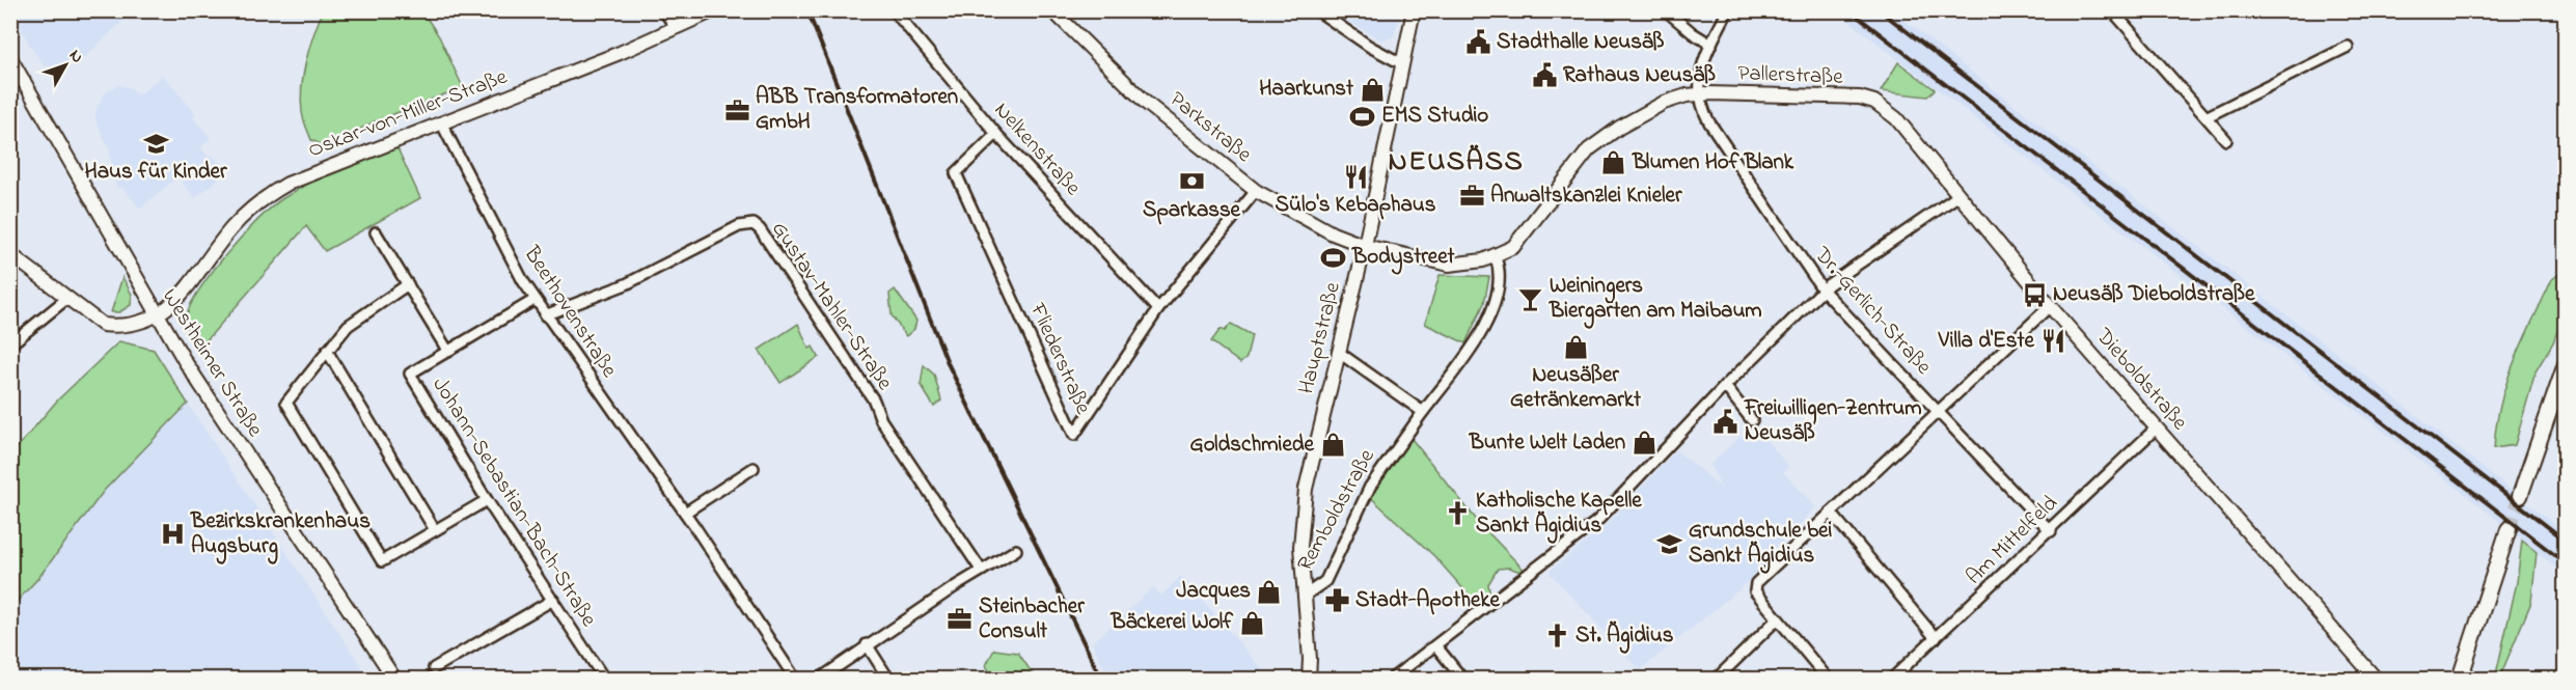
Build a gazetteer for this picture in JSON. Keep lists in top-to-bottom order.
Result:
{
  "streets": {
    "street": [
      "Pallerstraße",
      "Oskar-von-Miller-Straße",
      "Parkstraße",
      "Nelkenstraße",
      "Gustav-Mahler-Straße",
      "Dr.-Gerlich-Straße",
      "Beethovenstraße",
      "Hauptstraße",
      "Fliederstraße",
      "Westheimer Straße",
      "Dieboldstraße",
      "Johann-Sebastian-Bach-Straße",
      "Remboldstraße",
      "Am Mittelfeld"
    ]
  },
  "crossings": [
    ["Pallerstraße", "Dr.-Gerlich-Straße"],
    ["Pallerstraße", "Dieboldstraße"],
    ["Oskar-von-Miller-Straße", "Beethovenstraße"],
    ["Oskar-von-Miller-Straße", "Westheimer Straße"],
    ["Parkstraße", "Hauptstraße"],
    ["Parkstraße", "Fliederstraße"],
    ["Nelkenstraße", "Fliederstraße"],
    ["Gustav-Mahler-Straße", "Beethovenstraße"],
    ["Dr.-Gerlich-Straße", "Am Mittelfeld"],
    ["Beethovenstraße", "Johann-Sebastian-Bach-Straße"],
    ["Hauptstraße", "Remboldstraße"],
    ["Dieboldstraße", "Am Mittelfeld"]
  ],
  "districts": ["NEUSÄSS"],
  "places": {
    "public building": ["Stadthalle Neusäß", "Rathaus Neusäß", "Freiwilligen-Zentrum Neusäß"],
    "shop": [
      "Haarkunst",
      "Blumen Hof Blank",
      "Neusäßer Getränkemarkt",
      "Bunte Welt Laden",
      "Goldschmiede",
      "Jacques",
      "Bäckerei Wolf"
    ],
    "office": ["ABB Transformatoren GmbH", "Anwaltskanzlei Knieler", "Steinbacher Consult"],
    "sports": ["EMS Studio", "Bodystreet"],
    "school or university": ["Haus für Kinder", "Grundschule bei Sankt Ägidius"],
    "restaurant": ["Sülo's Kebaphaus", "Villa d'Este"],
    "bank": ["Sparkasse"],
    "bus stop": ["Neusäß Dieboldstraße"],
    "bar": ["Weiningers Biergarten am Maibaum"],
    "church": ["Katholische Kapelle Sankt Ägidius", "St. Ägidius"],
    "hospital": ["Bezirkskrankenhaus Augsburg"],
    "pharmacy": ["Stadt-Apotheke"]
  },
  "north": "top right"
}
